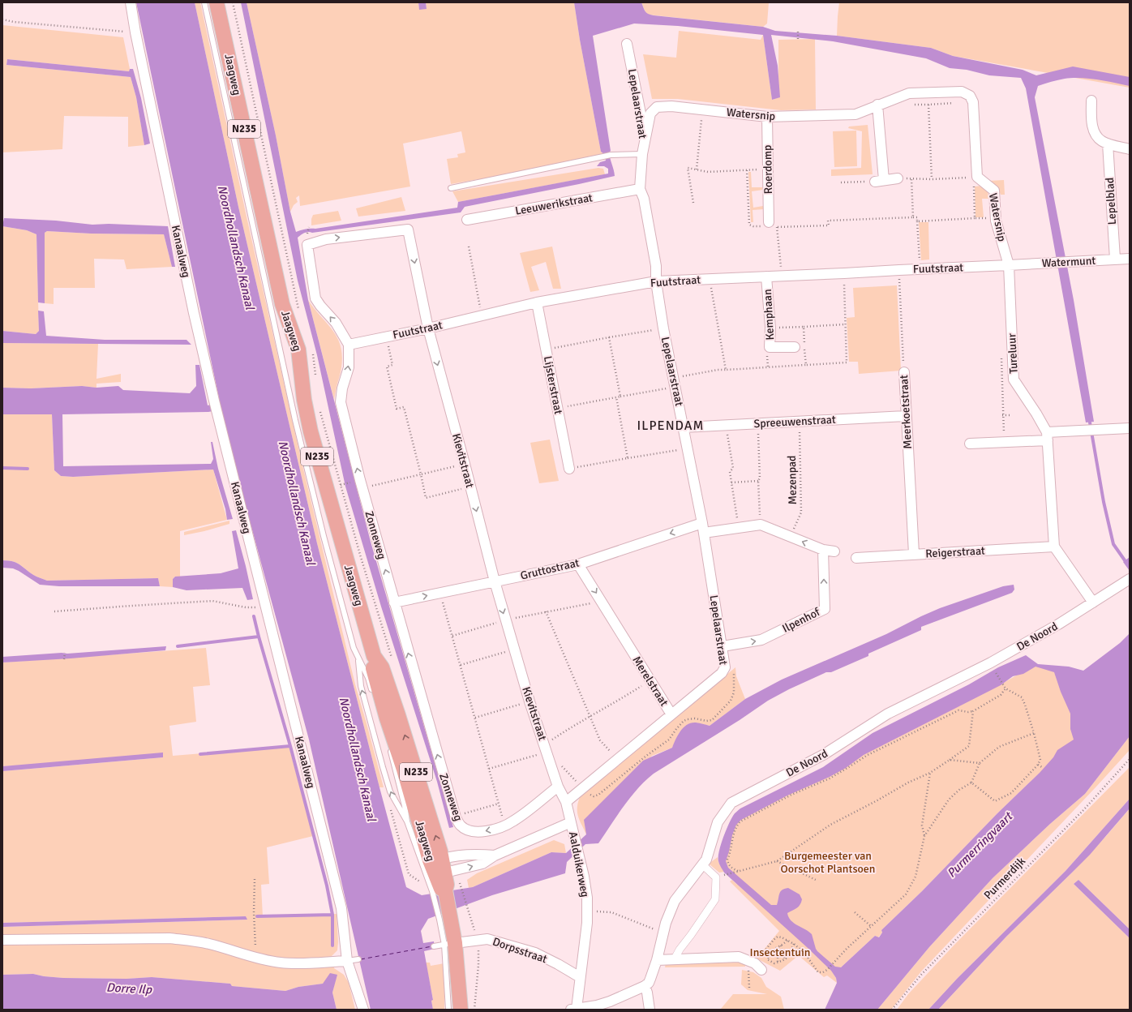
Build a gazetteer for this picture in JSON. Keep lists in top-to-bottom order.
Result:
{
  "streets": {
    "main road": ["Jaagweg", "N235"],
    "street": [
      "Lepelaarstraat",
      "Watersnip",
      "Roerdomp",
      "Lepelblad",
      "Leeuwerikstraat",
      "Kanaalweg",
      "Watermunt",
      "Fuutstraat",
      "Kemphaan",
      "Tureluur",
      "Lijsterstraat",
      "Meerkoetstraat",
      "Spreeuwenstraat",
      "Kievitstraat",
      "Zonneweg",
      "Reigerstraat",
      "Gruttostraat",
      "Ilpenhof",
      "De Noord",
      "Merelstraat",
      "Aalduikerweg",
      "Dorpsstraat"
    ],
    "path": ["Mezenpad", "Purmerdijk"]
  },
  "crossings": [
    ["Jaagweg", "Aalduikerweg"],
    ["Jaagweg", "Dorpsstraat"],
    ["Lepelaarstraat", "Watersnip"],
    ["Lepelaarstraat", "Leeuwerikstraat"],
    ["Lepelaarstraat", "Fuutstraat"],
    ["Lepelaarstraat", "Spreeuwenstraat"],
    ["Lepelaarstraat", "Gruttostraat"],
    ["Lepelaarstraat", "Ilpenhof"],
    ["Lepelaarstraat", "Merelstraat"],
    ["Watersnip", "Roerdomp"],
    ["Watersnip", "Watermunt"],
    ["Watersnip", "Fuutstraat"],
    ["Watersnip", "Tureluur"],
    ["Lepelblad", "Watermunt"],
    ["Watermunt", "Fuutstraat"],
    ["Watermunt", "Tureluur"],
    ["Fuutstraat", "Kemphaan"],
    ["Fuutstraat", "Tureluur"],
    ["Fuutstraat", "Lijsterstraat"],
    ["Fuutstraat", "Meerkoetstraat"],
    ["Fuutstraat", "Kievitstraat"],
    ["Fuutstraat", "Zonneweg"],
    ["Tureluur", "Reigerstraat"],
    ["Meerkoetstraat", "Spreeuwenstraat"],
    ["Meerkoetstraat", "Reigerstraat"],
    ["Spreeuwenstraat", "Mezenpad"],
    ["Kievitstraat", "Zonneweg"],
    ["Kievitstraat", "Gruttostraat"],
    ["Zonneweg", "Gruttostraat"],
    ["Gruttostraat", "Merelstraat"],
    ["Aalduikerweg", "Dorpsstraat"]
  ],
  "one_way": ["Zonneweg", "Ilpenhof"],
  "districts": ["ILPENDAM"],
  "water": ["Noordhollandsch Kanaal", "Purmerringvaart", "Dorre Ilp"],
  "parks": ["Burgemeester van Oorschot Plantsoen", "Insectentuin"]
}
